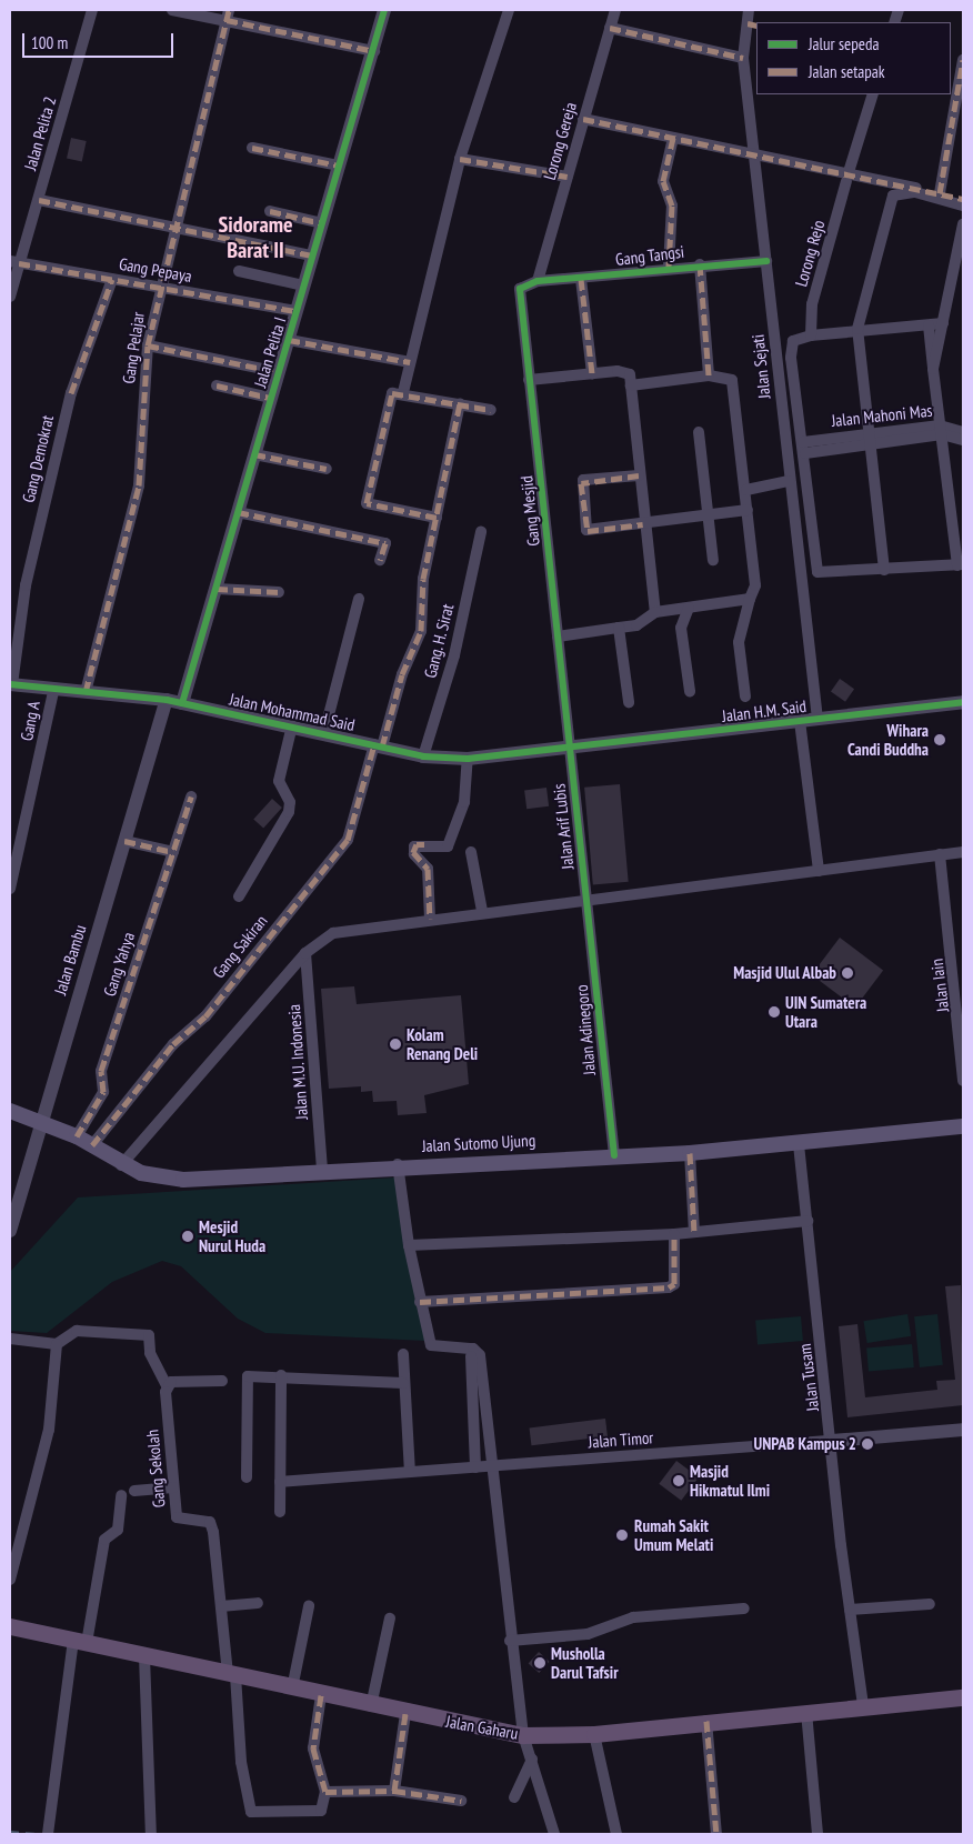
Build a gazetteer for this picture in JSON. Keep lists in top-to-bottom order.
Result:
{
  "streets": {
    "main road": ["Jalan Sutomo Ujung", "Jalan Gaharu"],
    "street": [
      "Jalan Pelita 2",
      "Lorong Gereja",
      "Lorong Rejo",
      "Gang Tangsi",
      "Gang Pepaya",
      "Gang Pelajar",
      "Jalan Pelita I",
      "Jalan Sejati",
      "Jalan Mahoni Mas",
      "Gang Demokrat",
      "Gang Mesjid",
      "Gang. H. Sirat",
      "Jalan H.M. Said",
      "Jalan Mohammad Said",
      "Gang A",
      "Jalan Arif Lubis",
      "Gang Sakiran",
      "Jalan Bambu",
      "Gang Yahya",
      "Jalan Iain",
      "Jalan Adinegoro",
      "Jalan M.U. Indonesia",
      "Jalan Tusam",
      "Jalan Timor",
      "Gang Sekolah"
    ]
  },
  "crossings": [
    ["Jalan Pelita 2", "Gang Pepaya"],
    ["Lorong Gereja", "Gang Tangsi"],
    ["Lorong Gereja", "Gang Mesjid"],
    ["Gang Tangsi", "Jalan Sejati"],
    ["Gang Tangsi", "Gang Mesjid"],
    ["Gang Pepaya", "Gang Pelajar"],
    ["Gang Pepaya", "Jalan Pelita I"],
    ["Gang Pepaya", "Gang Demokrat"],
    ["Gang Pelajar", "Jalan Mohammad Said"],
    ["Jalan Pelita I", "Jalan Mohammad Said"],
    ["Jalan Sejati", "Jalan H.M. Said"],
    ["Gang Demokrat", "Jalan Mohammad Said"],
    ["Gang Mesjid", "Jalan H.M. Said"],
    ["Gang Mesjid", "Jalan Mohammad Said"],
    ["Gang Mesjid", "Jalan Arif Lubis"],
    ["Gang. H. Sirat", "Jalan Mohammad Said"],
    ["Jalan H.M. Said", "Jalan Mohammad Said"],
    ["Jalan H.M. Said", "Jalan Arif Lubis"],
    ["Jalan Mohammad Said", "Gang A"],
    ["Jalan Mohammad Said", "Jalan Arif Lubis"],
    ["Jalan Mohammad Said", "Gang Sakiran"],
    ["Jalan Mohammad Said", "Jalan Bambu"],
    ["Jalan Arif Lubis", "Jalan Adinegoro"],
    ["Gang Sakiran", "Jalan Sutomo Ujung"],
    ["Jalan Bambu", "Jalan Sutomo Ujung"],
    ["Gang Yahya", "Jalan Sutomo Ujung"],
    ["Jalan Adinegoro", "Jalan Sutomo Ujung"],
    ["Jalan M.U. Indonesia", "Jalan Sutomo Ujung"],
    ["Jalan Sutomo Ujung", "Jalan Tusam"],
    ["Jalan Tusam", "Jalan Timor"],
    ["Jalan Tusam", "Jalan Gaharu"],
    ["Gang Sekolah", "Jalan Gaharu"]
  ],
  "districts": ["Sidorame Barat II"],
  "places": [
    "Wihara Candi Buddha",
    "Masjid Ulul Albab",
    "UIN Sumatera Utara",
    "Kolam Renang Deli",
    "Mesjid Nurul Huda",
    "UNPAB Kampus 2",
    "Masjid Hikmatul Ilmi",
    "Rumah Sakit Umum Melati",
    "Musholla Darul Tafsir"
  ],
  "legend": ["Jalur sepeda", "Jalan setapak"],
  "scale_bar": "100 m"
}
